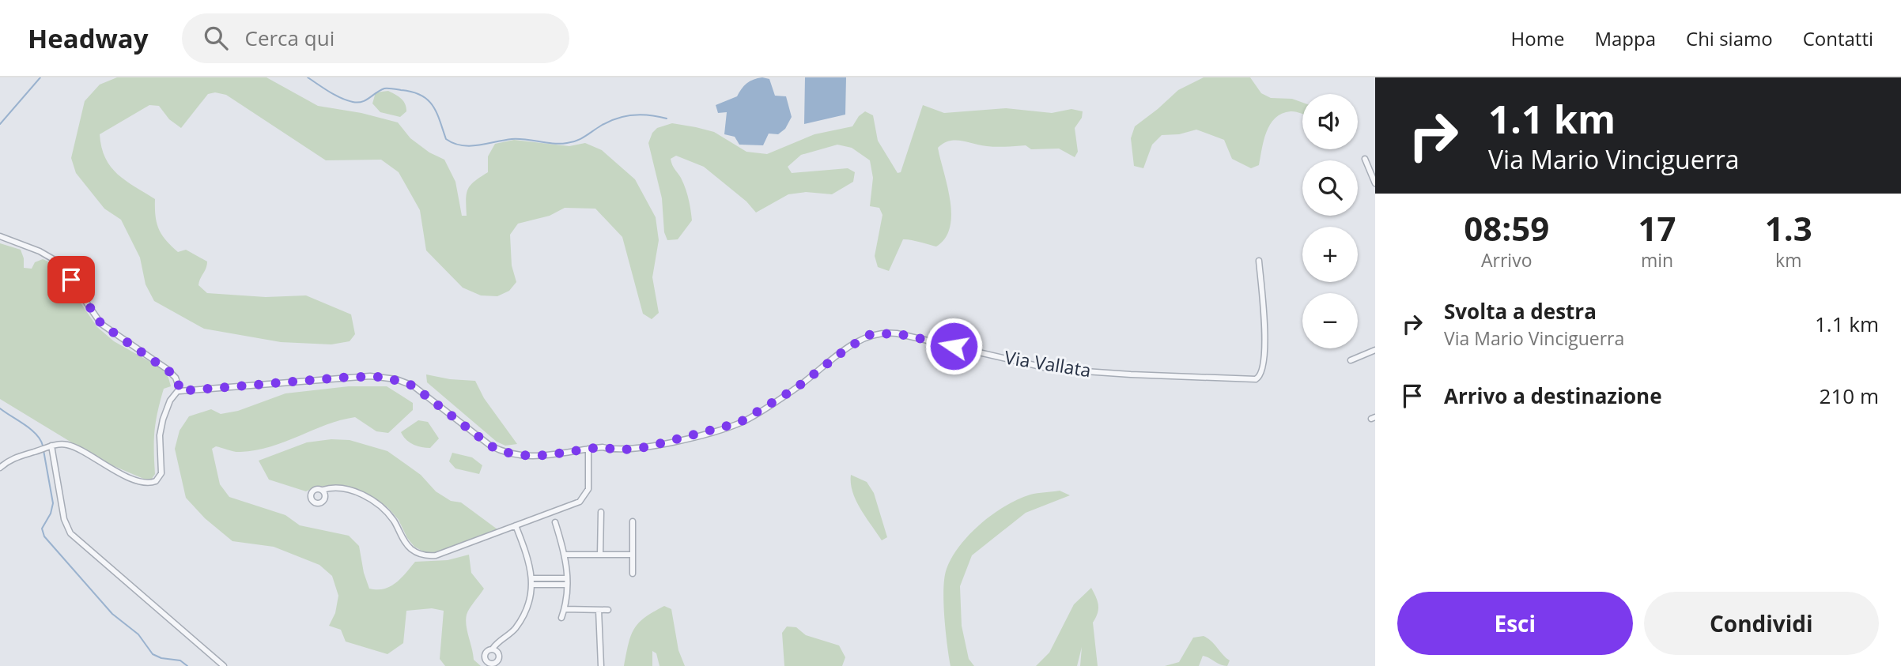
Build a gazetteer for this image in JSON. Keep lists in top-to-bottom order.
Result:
{
  "streets": {
    "street": ["Via Vallata"]
  },
  "page": {
    "header": "Headway",
    "search": "Cerca qui",
    "nav": [
      "Home",
      "Mappa",
      "Chi siamo",
      "Contatti"
    ],
    "turn": ["1.1 km", "Via Mario Vinciguerra"],
    "map_buttons": ["+", "−"],
    "eta": [
      "08:59",
      "Arrivo",
      "17",
      "min",
      "1.3",
      "km"
    ],
    "list": [
      {
        "name": "Svolta a destra",
        "note": "Via Mario Vinciguerra",
        "value": "1.1 km"
      },
      {
        "name": "Arrivo a destinazione",
        "value": "210 m"
      }
    ],
    "buttons": ["Esci", "Condividi"]
  }
}
